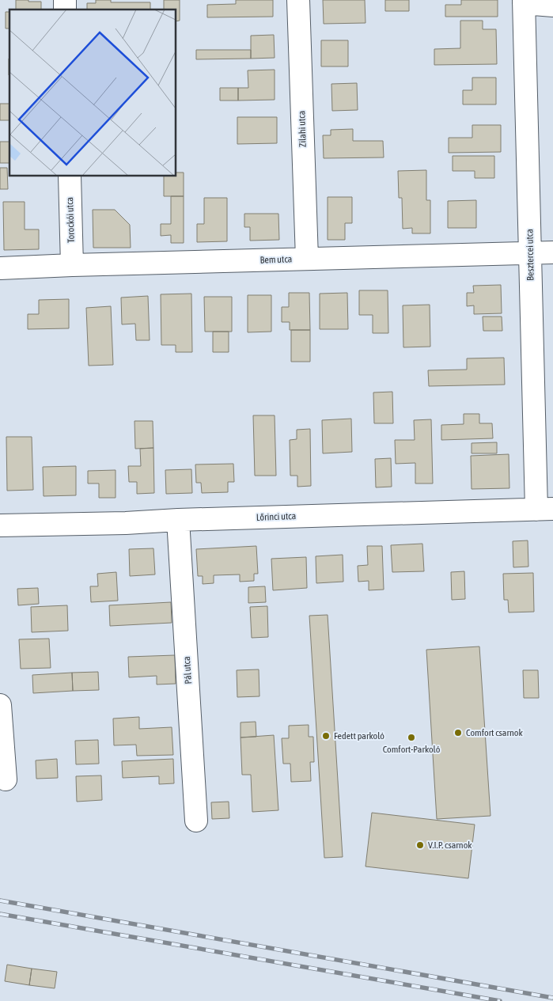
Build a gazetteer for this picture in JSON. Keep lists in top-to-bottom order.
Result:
{
  "streets": {
    "street": [
      "Zilahi utca",
      "Torockói utca",
      "Besztercei utca",
      "Bem utca",
      "Lőrinci utca",
      "Pál utca"
    ]
  },
  "crossings": [
    ["Zilahi utca", "Bem utca"],
    ["Torockói utca", "Bem utca"],
    ["Besztercei utca", "Bem utca"],
    ["Besztercei utca", "Lőrinci utca"],
    ["Lőrinci utca", "Pál utca"]
  ],
  "places": [
    "Comfort csarnok",
    "Fedett parkoló",
    "Comfort-Parkoló",
    "V.I.P. csarnok"
  ]
}
